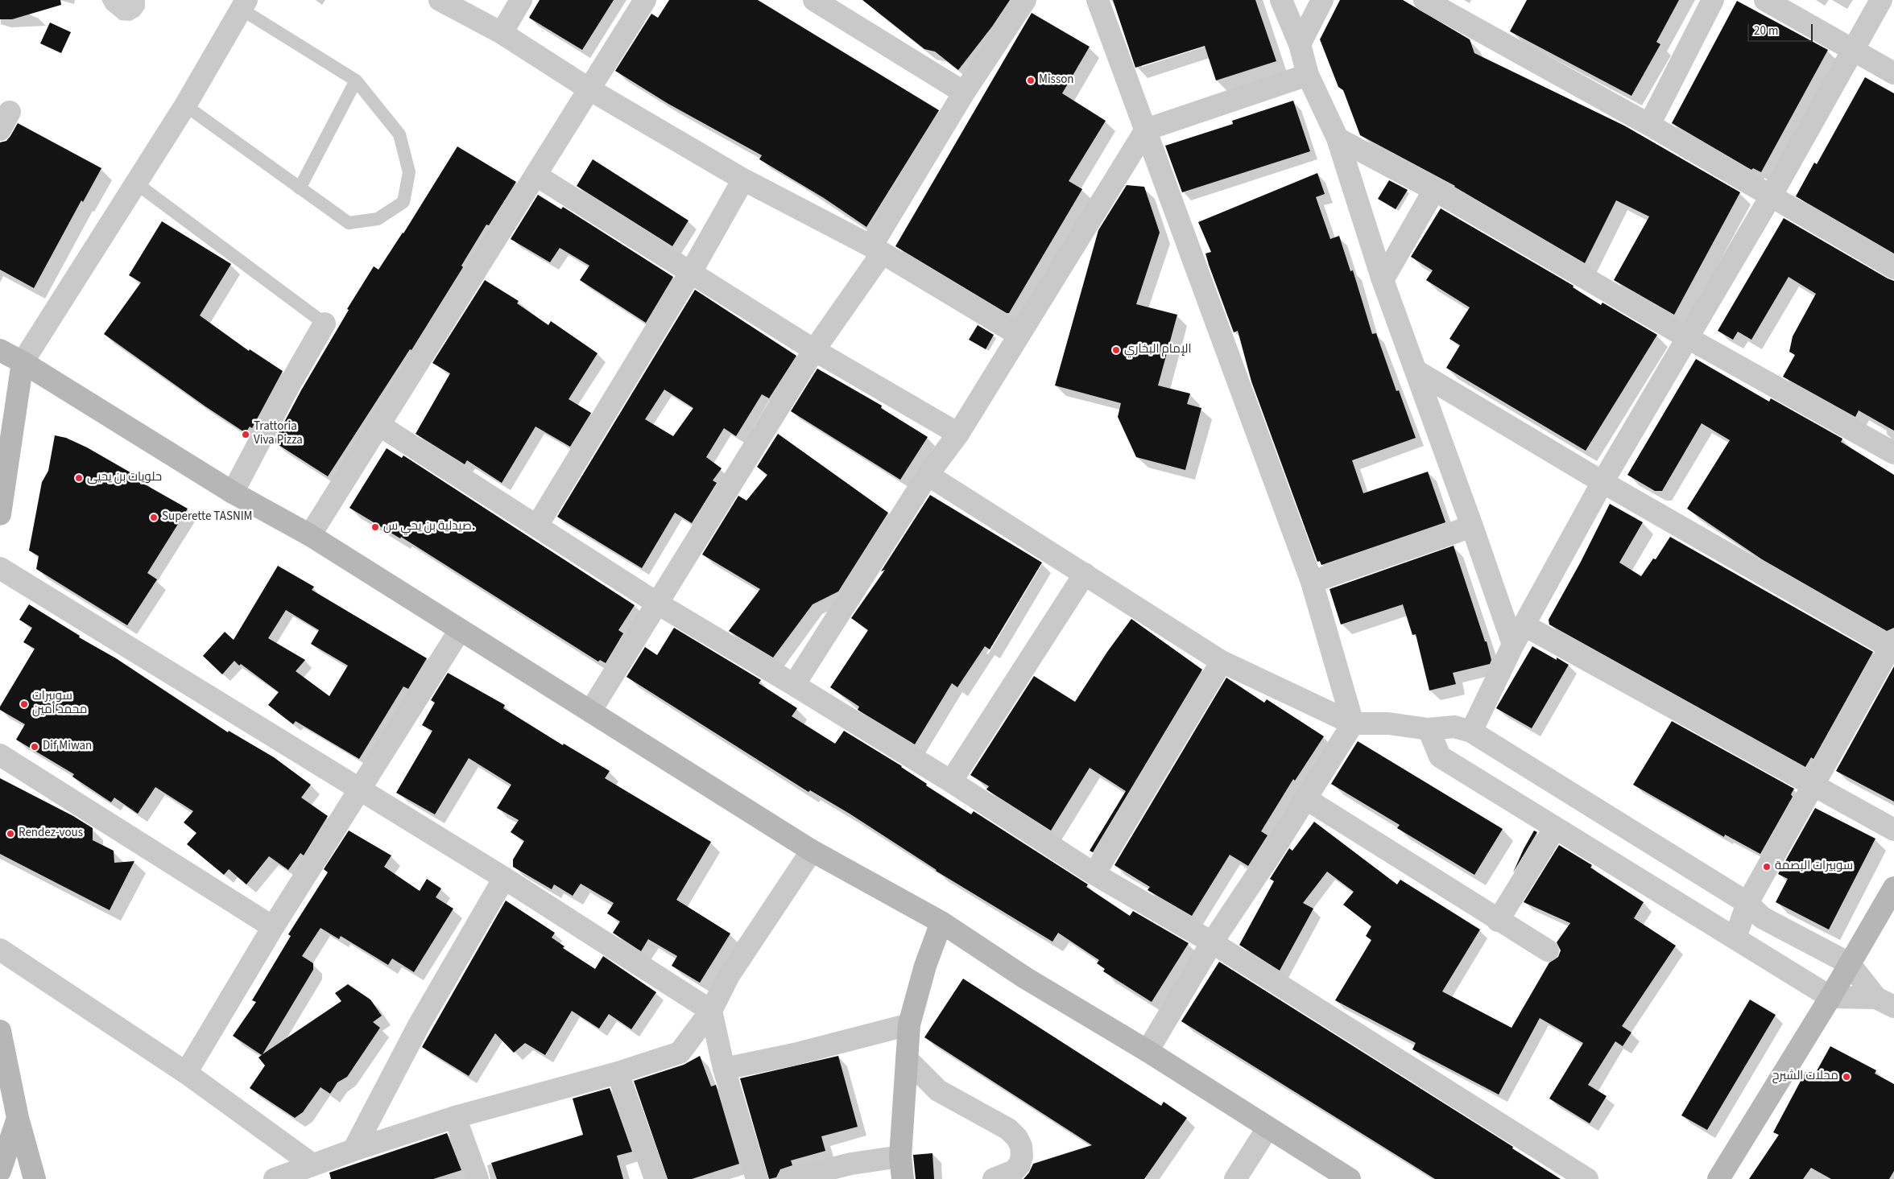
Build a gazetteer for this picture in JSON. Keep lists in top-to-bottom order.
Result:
{
  "places": [
    "Misson",
    "الإمام البخاري",
    "Trattoria Viva Pizza",
    "حلويات بن يحيى",
    "Superette TASNIM",
    "صيدلية بن يحي س.",
    "سوبيرات محمد أمين",
    "Dif Miwan",
    "Rendez-vous",
    "سوبيرات البصمة",
    "محلات الشيرح"
  ],
  "scale_bar": "20 m"
}
